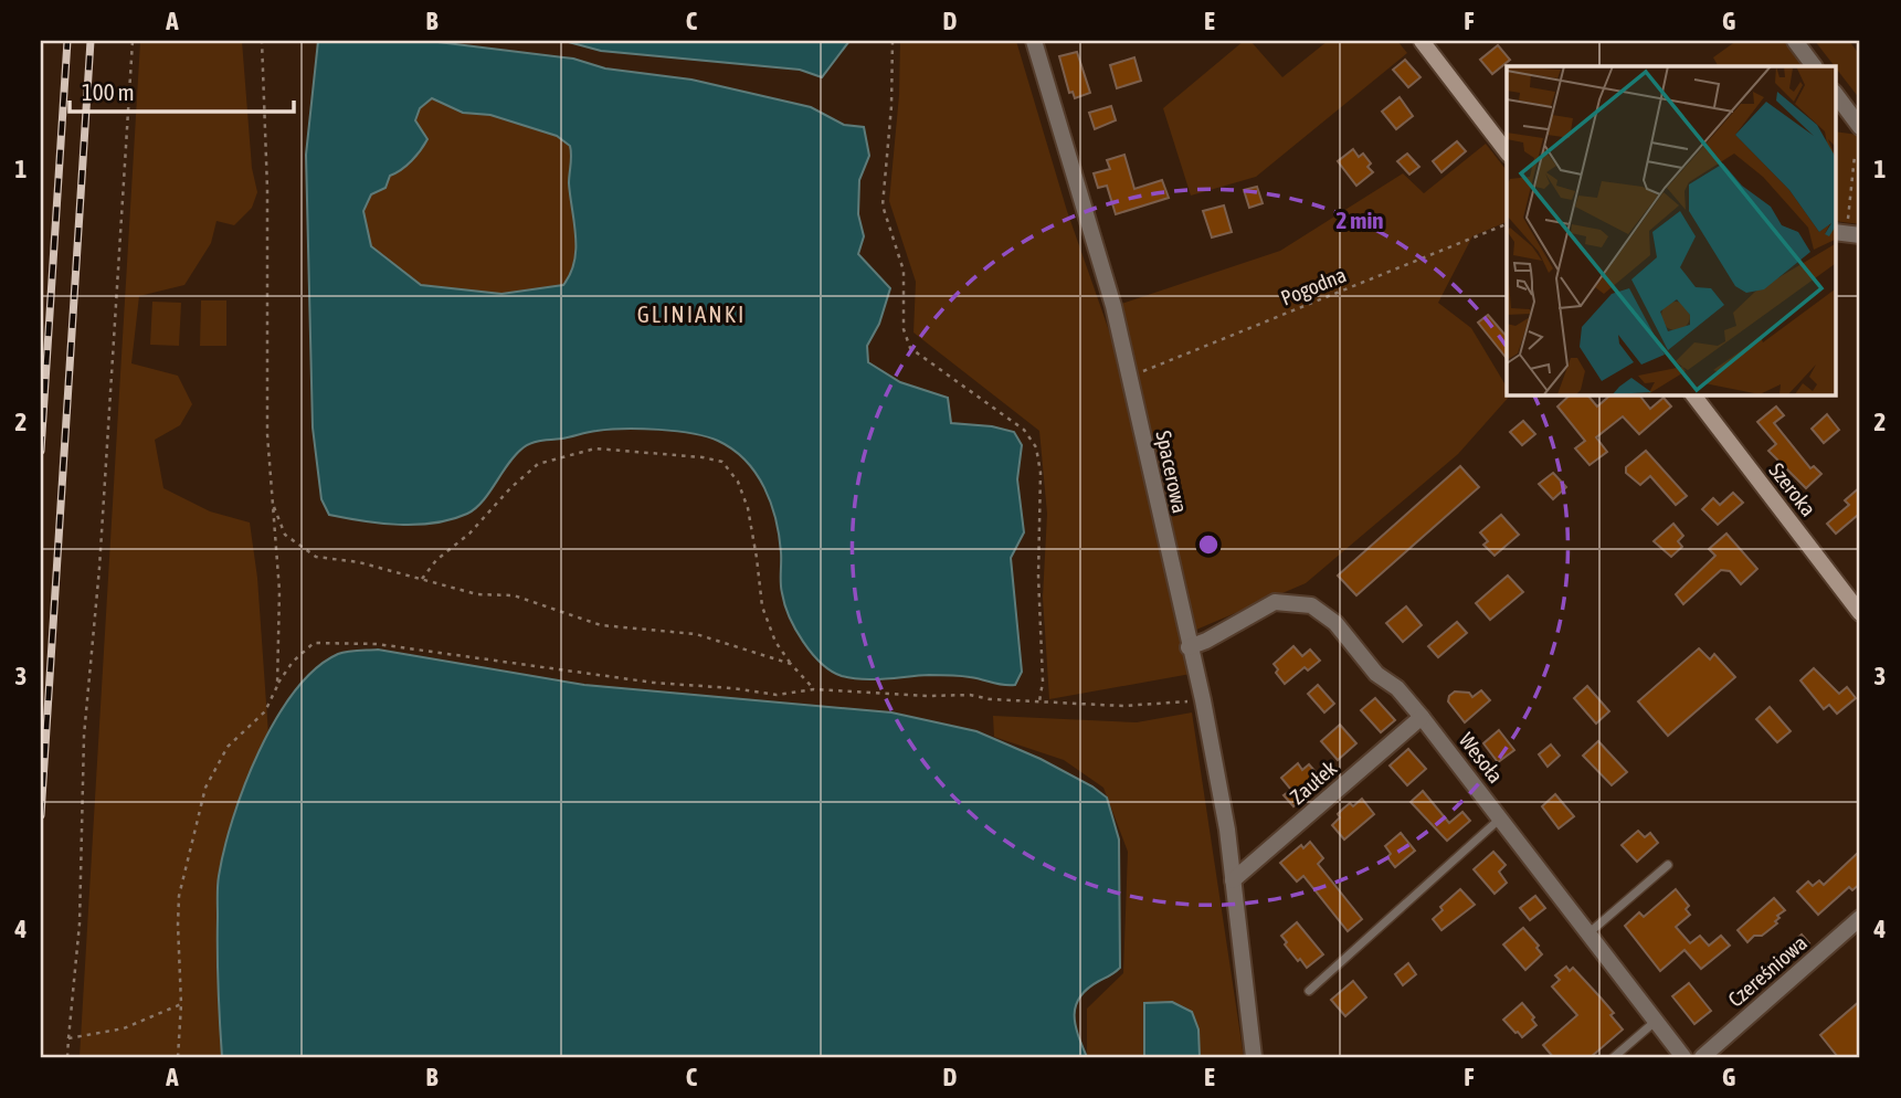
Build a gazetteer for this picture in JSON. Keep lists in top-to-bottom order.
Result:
{
  "streets": {
    "street": [
      "Spacerowa",
      "Szeroka",
      "Wesoła",
      "Zaułek",
      "Czereśniowa"
    ],
    "path": ["Pogodna"]
  },
  "crossings": [
    ["Pogodna", "Spacerowa"],
    ["Spacerowa", "Wesoła"],
    ["Spacerowa", "Zaułek"],
    ["Wesoła", "Zaułek"]
  ],
  "districts": ["GLINIANKI"],
  "scale_bar": "100 m",
  "grid": {
    "columns": [
      "A",
      "B",
      "C",
      "D",
      "E",
      "F",
      "G"
    ],
    "rows": [
      "1",
      "2",
      "3",
      "4"
    ]
  },
  "rings": ["2 min"]
}
